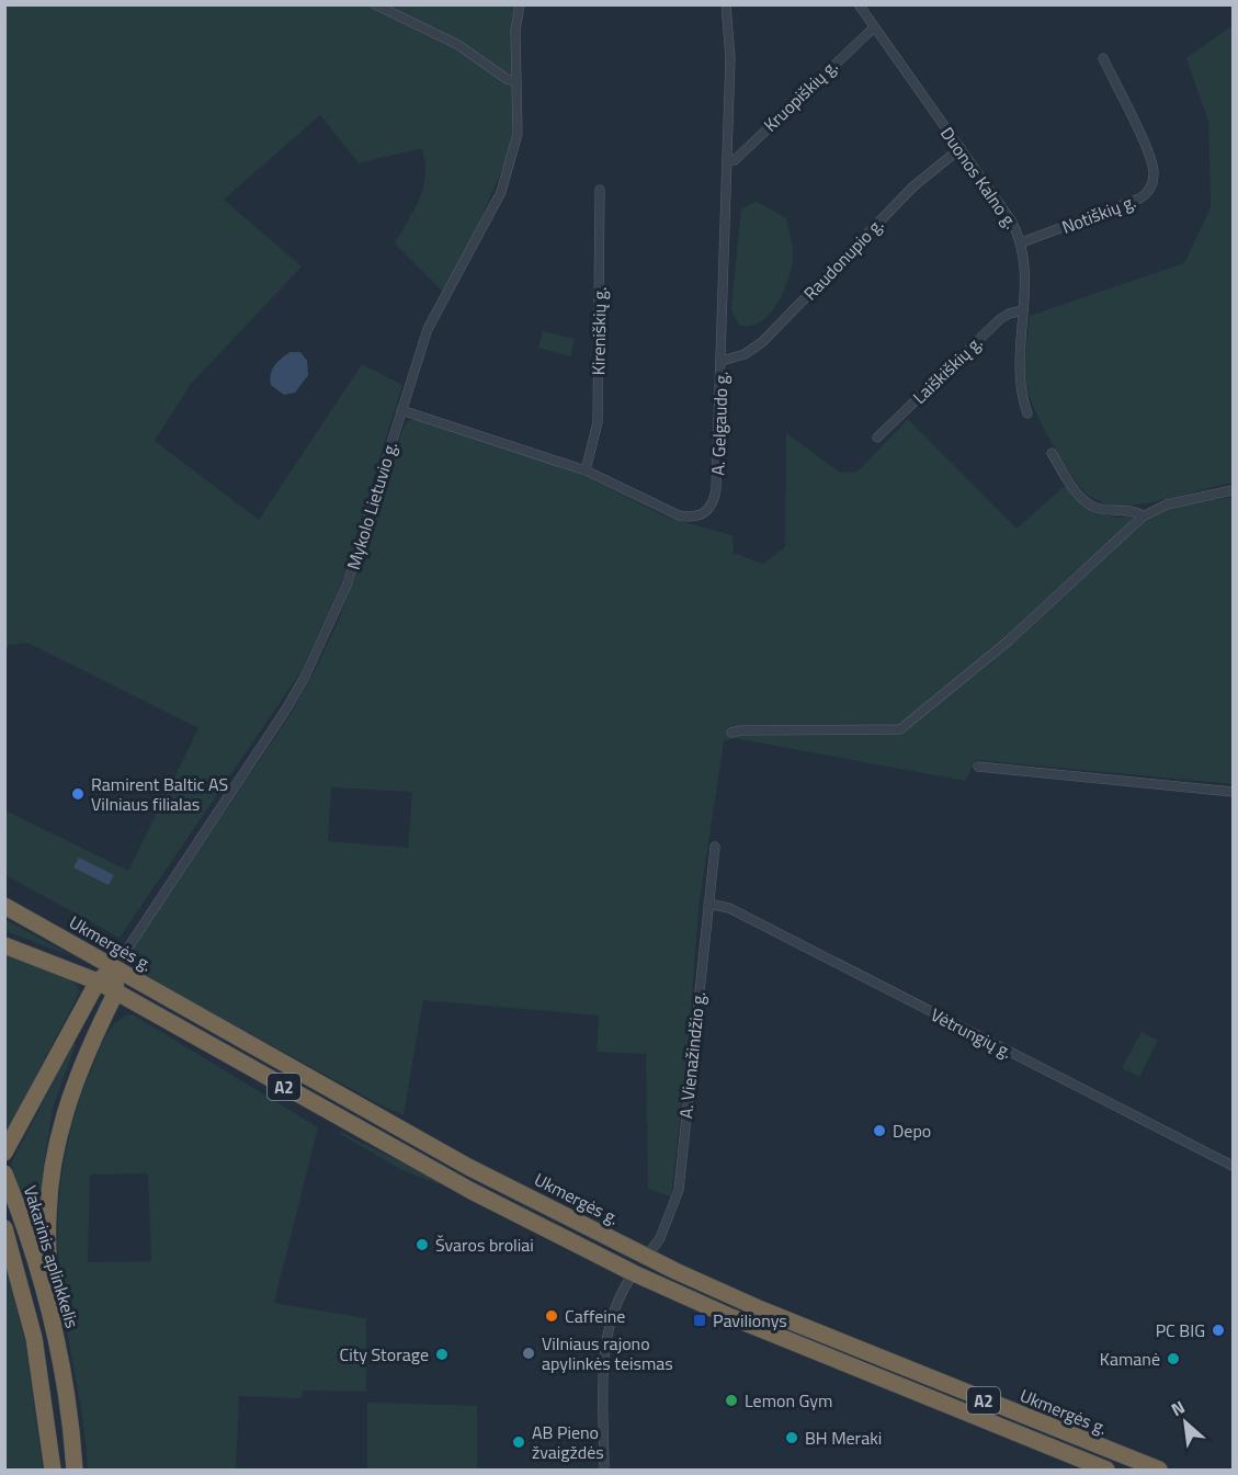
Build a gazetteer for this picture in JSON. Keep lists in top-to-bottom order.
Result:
{
  "streets": {
    "highway": ["Ukmergės g.", "A2", "Vakarinis aplinkkelis"],
    "street": [
      "Kruopiškių g.",
      "Duonos Kalno g.",
      "Notiškių g.",
      "Raudonupio g.",
      "Kireniškių g.",
      "Laiškiškių g.",
      "A. Gelgaudo g.",
      "Mykolo Lietuvio g.",
      "Vėtrungių g.",
      "A. Vienažindžio g."
    ]
  },
  "crossings": [
    ["Kruopiškių g.", "Duonos Kalno g."],
    ["Kruopiškių g.", "A. Gelgaudo g."],
    ["Duonos Kalno g.", "Notiškių g."],
    ["Duonos Kalno g.", "Raudonupio g."],
    ["Duonos Kalno g.", "Laiškiškių g."],
    ["Raudonupio g.", "A. Gelgaudo g."],
    ["Kireniškių g.", "A. Gelgaudo g."],
    ["A. Gelgaudo g.", "Mykolo Lietuvio g."],
    ["Mykolo Lietuvio g.", "Ukmergės g."],
    ["Ukmergės g.", "A. Vienažindžio g."],
    ["Vėtrungių g.", "A. Vienažindžio g."]
  ],
  "places": {
    "other": [
      "Ramirent Baltic AS Vilniaus filialas",
      "Depo",
      "Švaros broliai",
      "Caffeine",
      "PC BIG",
      "Vilniaus rajono apylinkės teismas",
      "City Storage",
      "Kamanė",
      "Lemon Gym",
      "BH Meraki",
      "AB Pieno žvaigždės"
    ],
    "transit": ["Pavilionys"]
  },
  "north": "top left"
}
